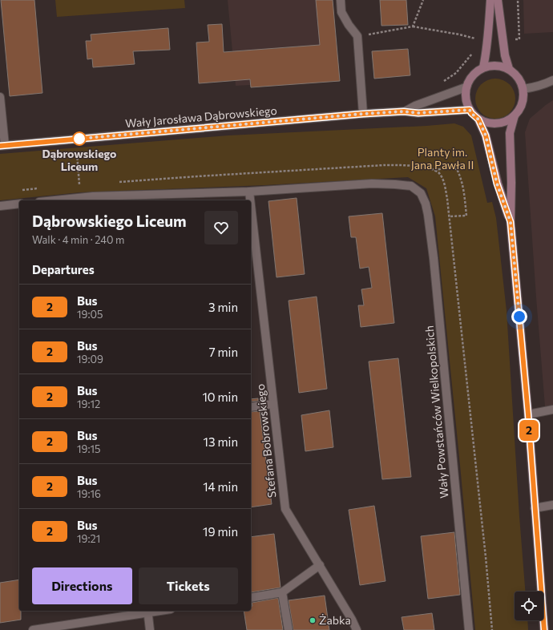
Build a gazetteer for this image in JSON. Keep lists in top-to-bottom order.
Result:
{
  "streets": {
    "street": ["Wały Jarosława Dąbrowskiego", "Wały Powstańców Wielkopolskich", "Stefana Bobrowskiego"]
  },
  "crossings": [
    ["Wały Powstańców Wielkopolskich", "Stefana Bobrowskiego"]
  ],
  "parks": ["Planty im. Jana Pawła II"],
  "places": ["Dąbrowskiego Liceum", "Żabka"],
  "lines": ["bus line 2"],
  "page": {
    "on_map": "2",
    "heading": [
      ["Dąbrowskiego Liceum", "Walk · 4 min · 240 m"],
      "Departures"
    ],
    "list": [
      {
        "mark": "2",
        "name": "Bus",
        "note": "19:05",
        "value": "3 min"
      },
      {
        "mark": "2",
        "name": "Bus",
        "note": "19:09",
        "value": "7 min"
      },
      {
        "mark": "2",
        "name": "Bus",
        "note": "19:12",
        "value": "10 min"
      },
      {
        "mark": "2",
        "name": "Bus",
        "note": "19:15",
        "value": "13 min"
      },
      {
        "mark": "2",
        "name": "Bus",
        "note": "19:16",
        "value": "14 min"
      },
      {
        "mark": "2",
        "name": "Bus",
        "note": "19:21",
        "value": "19 min"
      }
    ],
    "buttons": ["Directions", "Tickets"]
  }
}
